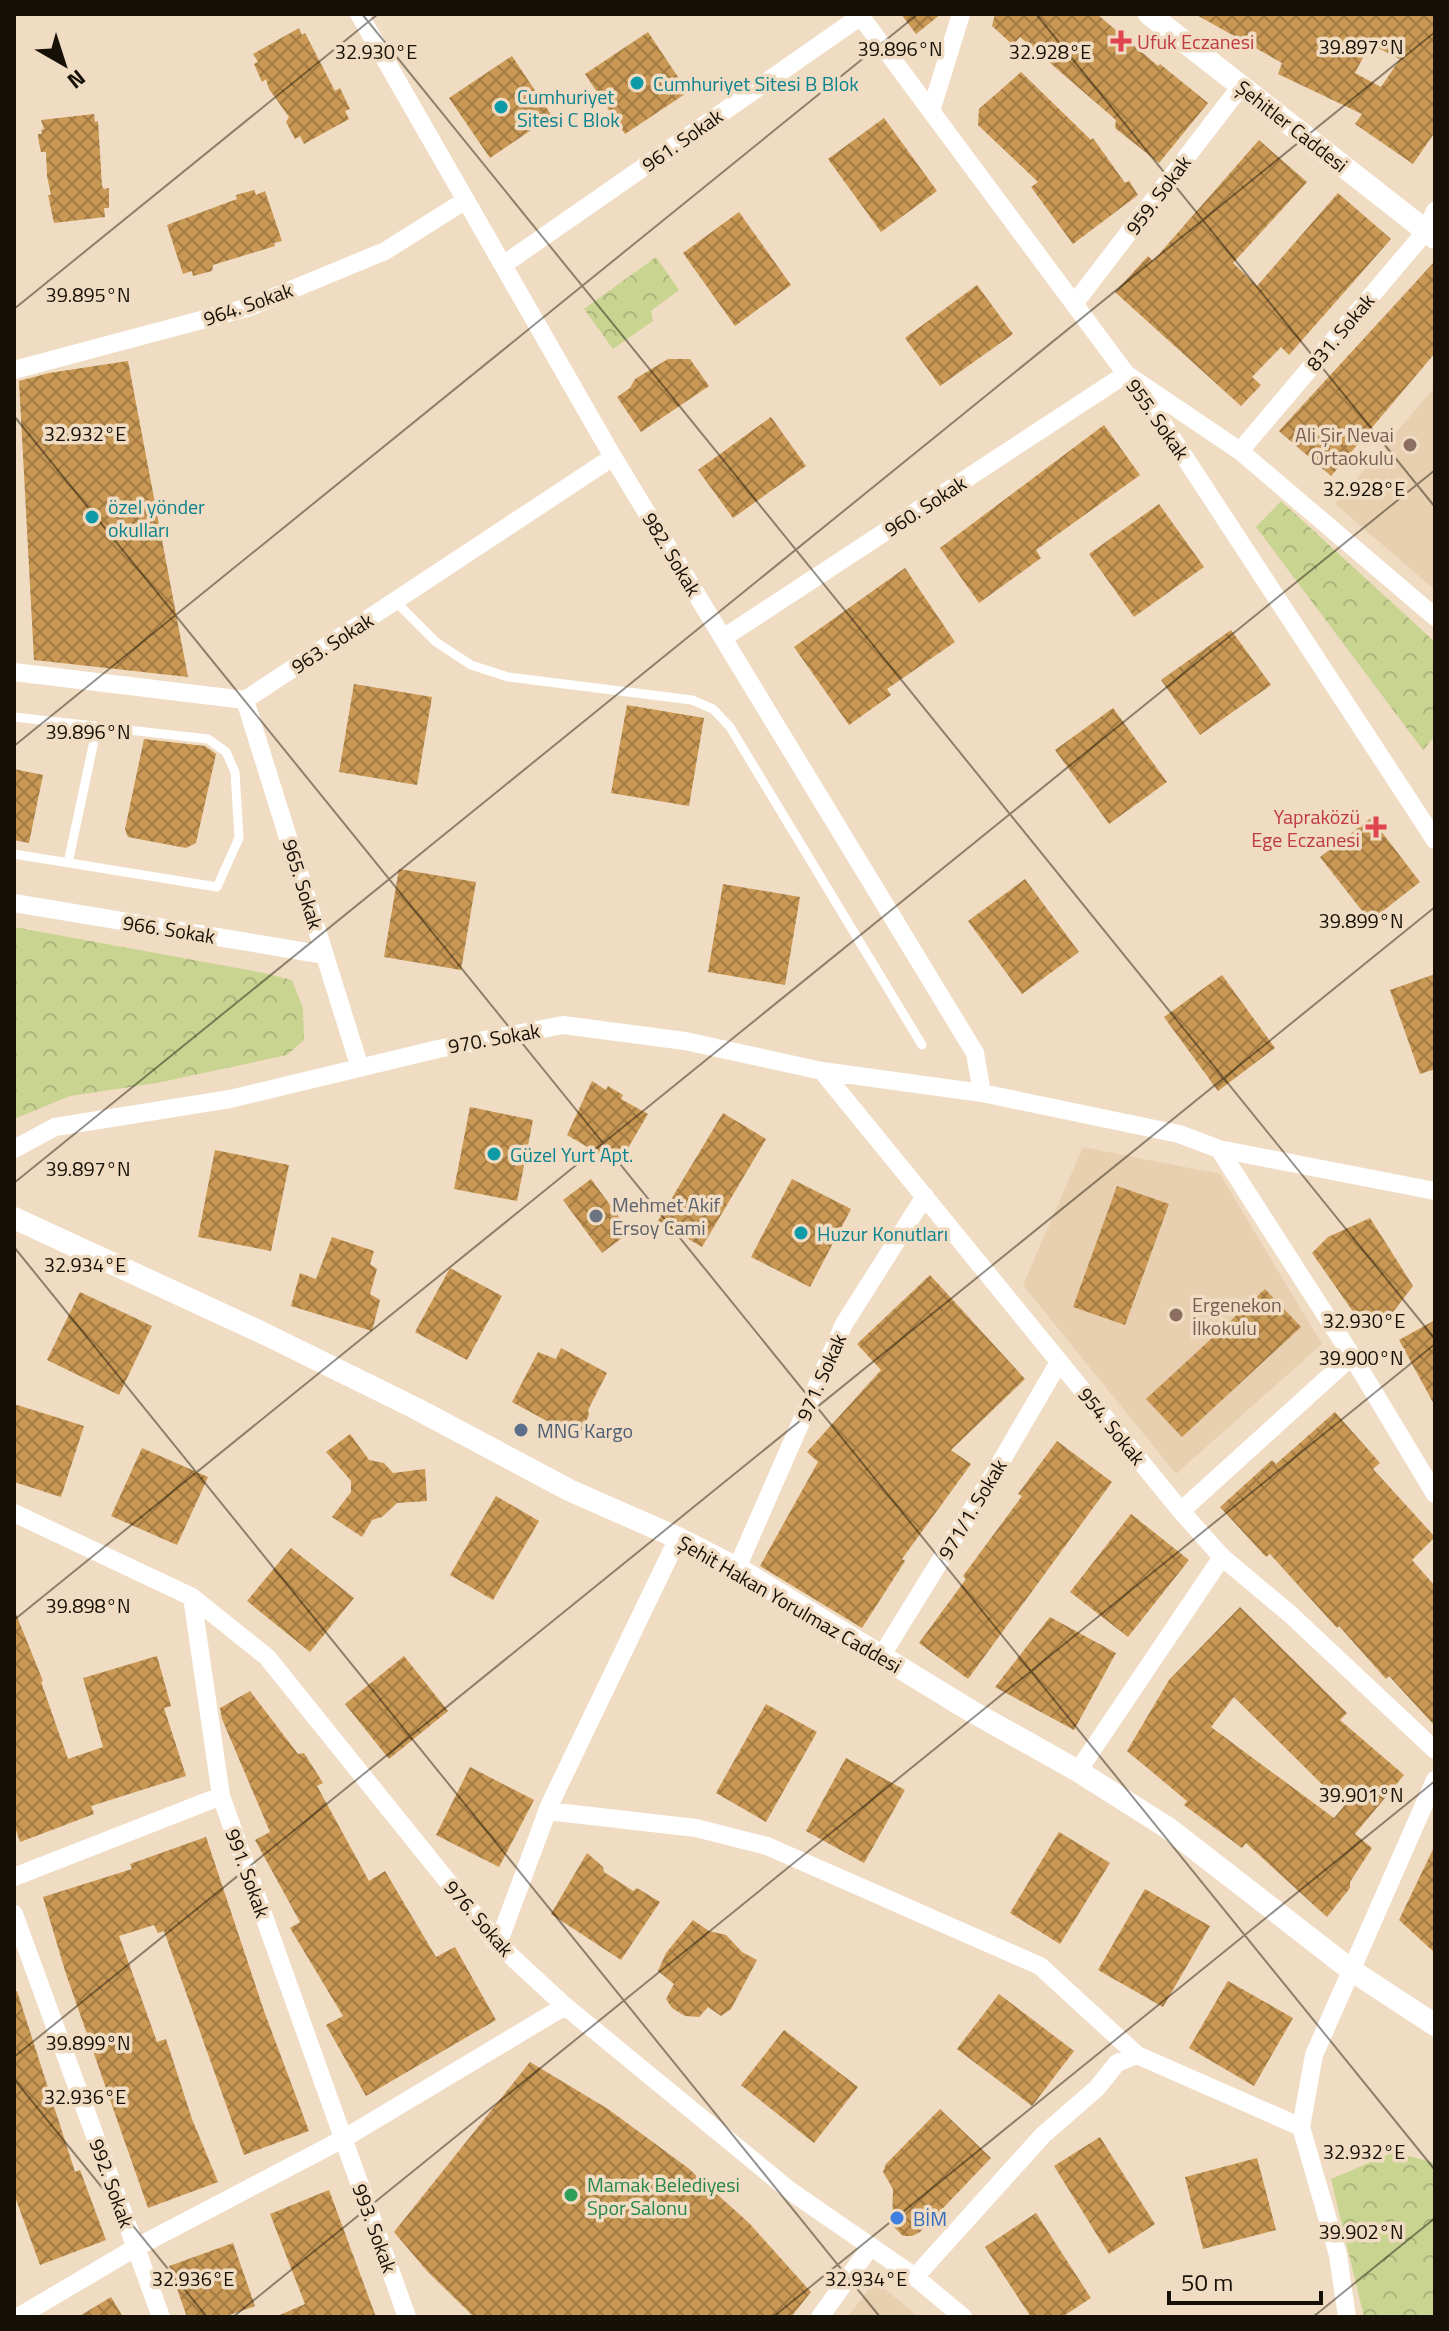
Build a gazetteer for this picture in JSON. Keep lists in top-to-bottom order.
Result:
{
  "streets": {
    "street": [
      "Şehitler Caddesi",
      "961. Sokak",
      "959. Sokak",
      "964. Sokak",
      "831. Sokak",
      "955. Sokak",
      "960. Sokak",
      "982. Sokak",
      "963. Sokak",
      "965. Sokak",
      "966. Sokak",
      "970. Sokak",
      "971. Sokak",
      "954. Sokak",
      "971/1. Sokak",
      "Şehit Hakan Yorulmaz Caddesi",
      "991. Sokak",
      "976. Sokak",
      "992. Sokak",
      "993. Sokak"
    ]
  },
  "crossings": [
    ["Şehitler Caddesi", "959. Sokak"],
    ["Şehitler Caddesi", "831. Sokak"],
    ["961. Sokak", "955. Sokak"],
    ["961. Sokak", "982. Sokak"],
    ["959. Sokak", "955. Sokak"],
    ["964. Sokak", "982. Sokak"],
    ["955. Sokak", "960. Sokak"],
    ["960. Sokak", "982. Sokak"],
    ["982. Sokak", "963. Sokak"],
    ["982. Sokak", "970. Sokak"],
    ["963. Sokak", "965. Sokak"],
    ["965. Sokak", "966. Sokak"],
    ["965. Sokak", "970. Sokak"],
    ["970. Sokak", "954. Sokak"],
    ["971. Sokak", "954. Sokak"],
    ["971. Sokak", "Şehit Hakan Yorulmaz Caddesi"],
    ["954. Sokak", "971/1. Sokak"],
    ["971/1. Sokak", "Şehit Hakan Yorulmaz Caddesi"],
    ["991. Sokak", "976. Sokak"],
    ["991. Sokak", "993. Sokak"]
  ],
  "places": {
    "health": ["Ufuk Eczanesi", "Yapraközü Ege Eczanesi"],
    "other": [
      "Cumhuriyet Sitesi B Blok",
      "Cumhuriyet Sitesi C Blok",
      "Ali Şir Nevai Ortaokulu",
      "özel yönder okulları",
      "Güzel Yurt Apt.",
      "Mehmet Akif Ersoy Cami",
      "Huzur Konutları",
      "Ergenekon İlkokulu",
      "MNG Kargo",
      "Mamak Belediyesi Spor Salonu",
      "BİM"
    ]
  },
  "scale_bar": "50 m",
  "north": "bottom right",
  "coordinates": [
    "39.897°N",
    "39.896°N",
    "32.930°E",
    "32.928°E",
    "39.895°N",
    "32.932°E",
    "39.899°N",
    "32.934°E",
    "39.900°N",
    "39.898°N",
    "39.901°N",
    "32.936°E",
    "39.902°N"
  ]
}
